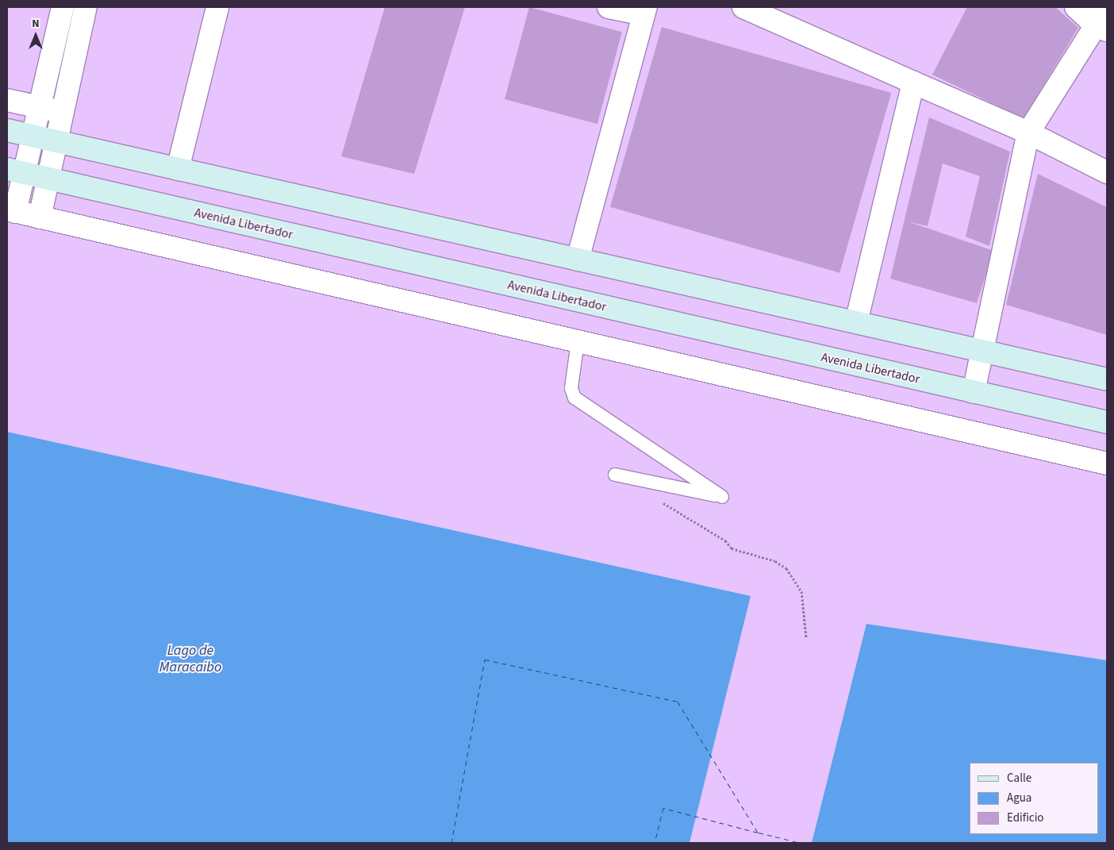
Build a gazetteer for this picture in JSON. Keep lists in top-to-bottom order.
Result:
{
  "streets": {
    "main road": ["Avenida Libertador"]
  },
  "water": ["Lago de Maracaibo"],
  "legend": ["Calle", "Agua", "Edificio"],
  "north": "top"
}
